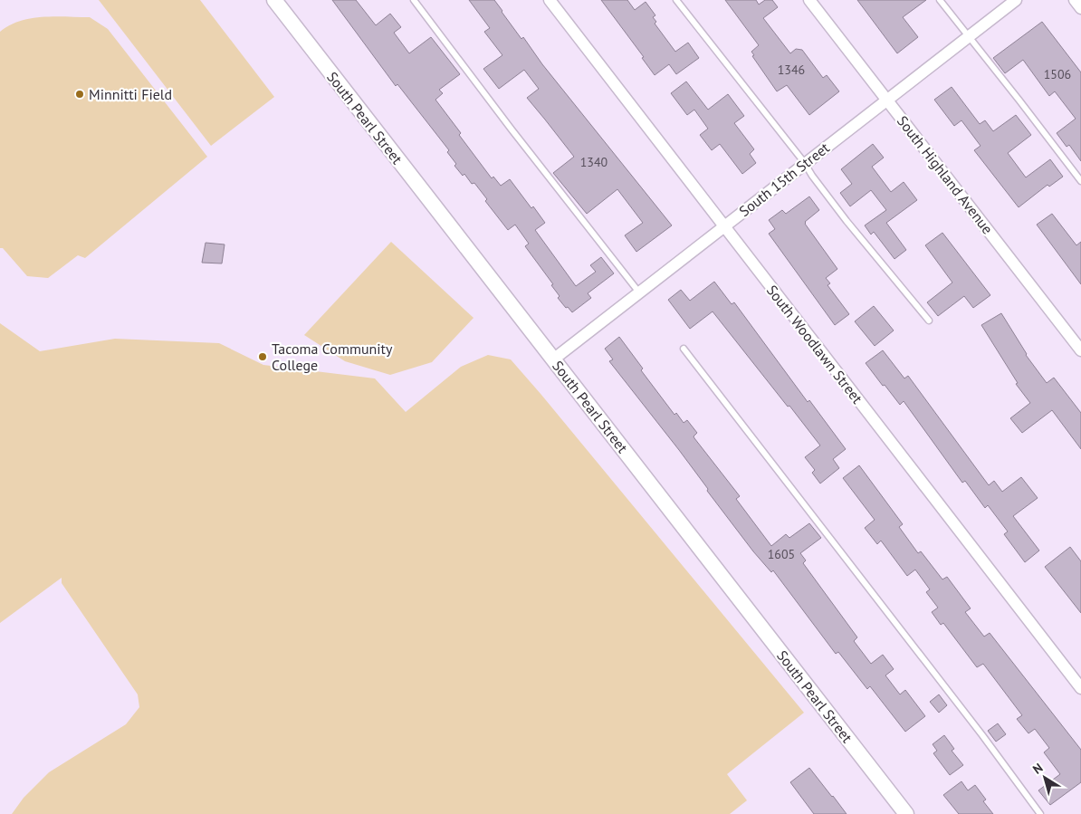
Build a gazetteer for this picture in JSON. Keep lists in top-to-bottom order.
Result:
{
  "streets": {
    "street": [
      "South Pearl Street",
      "South Highland Avenue",
      "South 15th Street",
      "South Woodlawn Street"
    ]
  },
  "crossings": [
    ["South Pearl Street", "South 15th Street"],
    ["South Highland Avenue", "South 15th Street"],
    ["South 15th Street", "South Woodlawn Street"]
  ],
  "places": ["Minnitti Field", "Tacoma Community College"],
  "house_numbers": [
    "1346",
    "1506",
    "1340",
    "1605"
  ],
  "north": "top left"
}
